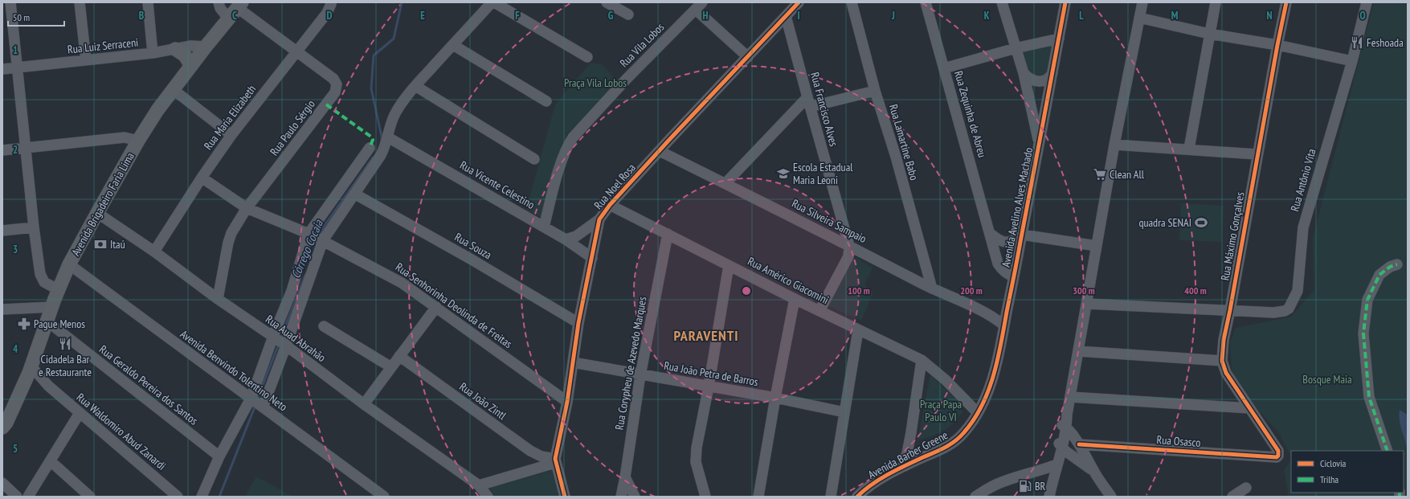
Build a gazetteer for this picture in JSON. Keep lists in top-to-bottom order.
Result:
{
  "streets": {
    "main road": ["Avenida Brigadeiro Faria Lima"],
    "street": [
      "Rua Vila Lobos",
      "Rua Luiz Serraceni",
      "Rua Francisco Alves",
      "Rua Zequinha de Abreu",
      "Rua Maria Elizabeth",
      "Rua Paulo Sérgio",
      "Rua Lamartine Babo",
      "Rua Antônio Vita",
      "Rua Vicente Celestino",
      "Rua Noel Rosa",
      "Avenida Avelino Alves Machado",
      "Rua Silveira Sampaio",
      "Rua Máximo Gonçalves",
      "Rua Souza",
      "Rua Américo Giacomini",
      "Rua Senhorinha Deolinda de Freitas",
      "Rua Auad Abrahão",
      "Rua Corypheu de Azevedo Marques",
      "Avenida Benvindo Tolentino Neto",
      "Rua João Petra de Barros",
      "Rua Geraldo Pereira dos Santos",
      "Rua João Zintl",
      "Rua Waldomiro Abud Zanardi",
      "Rua Osasco",
      "Avenida Barber Greene"
    ]
  },
  "crossings": [
    ["Rua Vila Lobos", "Rua Vicente Celestino"],
    ["Rua Luiz Serraceni", "Avenida Brigadeiro Faria Lima"],
    ["Rua Francisco Alves", "Rua Noel Rosa"],
    ["Rua Francisco Alves", "Rua Silveira Sampaio"],
    ["Rua Zequinha de Abreu", "Avenida Avelino Alves Machado"],
    ["Rua Maria Elizabeth", "Rua Paulo Sérgio"],
    ["Rua Maria Elizabeth", "Rua Senhorinha Deolinda de Freitas"],
    ["Rua Maria Elizabeth", "Rua Auad Abrahão"],
    ["Rua Paulo Sérgio", "Avenida Brigadeiro Faria Lima"],
    ["Rua Paulo Sérgio", "Rua Senhorinha Deolinda de Freitas"],
    ["Rua Paulo Sérgio", "Rua Auad Abrahão"],
    ["Rua Lamartine Babo", "Rua Silveira Sampaio"],
    ["Rua Antônio Vita", "Rua Máximo Gonçalves"],
    ["Rua Vicente Celestino", "Rua Noel Rosa"],
    ["Rua Noel Rosa", "Rua Silveira Sampaio"],
    ["Rua Noel Rosa", "Rua Souza"],
    ["Rua Noel Rosa", "Rua Américo Giacomini"],
    ["Rua Noel Rosa", "Rua Senhorinha Deolinda de Freitas"],
    ["Rua Noel Rosa", "Rua João Petra de Barros"],
    ["Rua Noel Rosa", "Rua João Zintl"],
    ["Avenida Brigadeiro Faria Lima", "Rua Auad Abrahão"],
    ["Avenida Brigadeiro Faria Lima", "Avenida Benvindo Tolentino Neto"],
    ["Avenida Brigadeiro Faria Lima", "Rua Geraldo Pereira dos Santos"],
    ["Avenida Brigadeiro Faria Lima", "Rua Waldomiro Abud Zanardi"],
    ["Avenida Avelino Alves Machado", "Rua Silveira Sampaio"],
    ["Avenida Avelino Alves Machado", "Rua Américo Giacomini"],
    ["Avenida Avelino Alves Machado", "Avenida Barber Greene"],
    ["Rua Máximo Gonçalves", "Rua Osasco"],
    ["Rua Américo Giacomini", "Rua Corypheu de Azevedo Marques"],
    ["Rua Américo Giacomini", "Avenida Barber Greene"],
    ["Rua Corypheu de Azevedo Marques", "Rua João Petra de Barros"]
  ],
  "districts": ["PARAVENTI"],
  "water": ["Córrego Cocaia"],
  "parks": ["Praça Vila Lobos", "Bosque Maia", "Praça Papa Paulo VI"],
  "places": {
    "restaurant": ["Feshoada", "Cidadela Bar e Restaurante"],
    "school or university": ["Escola Estadual Maria Leoni"],
    "supermarket": ["Clean All"],
    "sports": ["quadra SENAI"],
    "bank": ["Itaú"],
    "pharmacy": ["Pague Menos"],
    "fuel station": ["BR"]
  },
  "legend": ["Ciclovia", "Trilha"],
  "scale_bar": "50 m",
  "grid": {
    "columns": [
      "B",
      "C",
      "D",
      "E",
      "F",
      "G",
      "H",
      "I",
      "J",
      "K",
      "L",
      "M",
      "N",
      "O"
    ],
    "rows": [
      "1",
      "2",
      "3",
      "4",
      "5"
    ]
  },
  "rings": [
    "100 m",
    "200 m",
    "300 m",
    "400 m"
  ]
}
